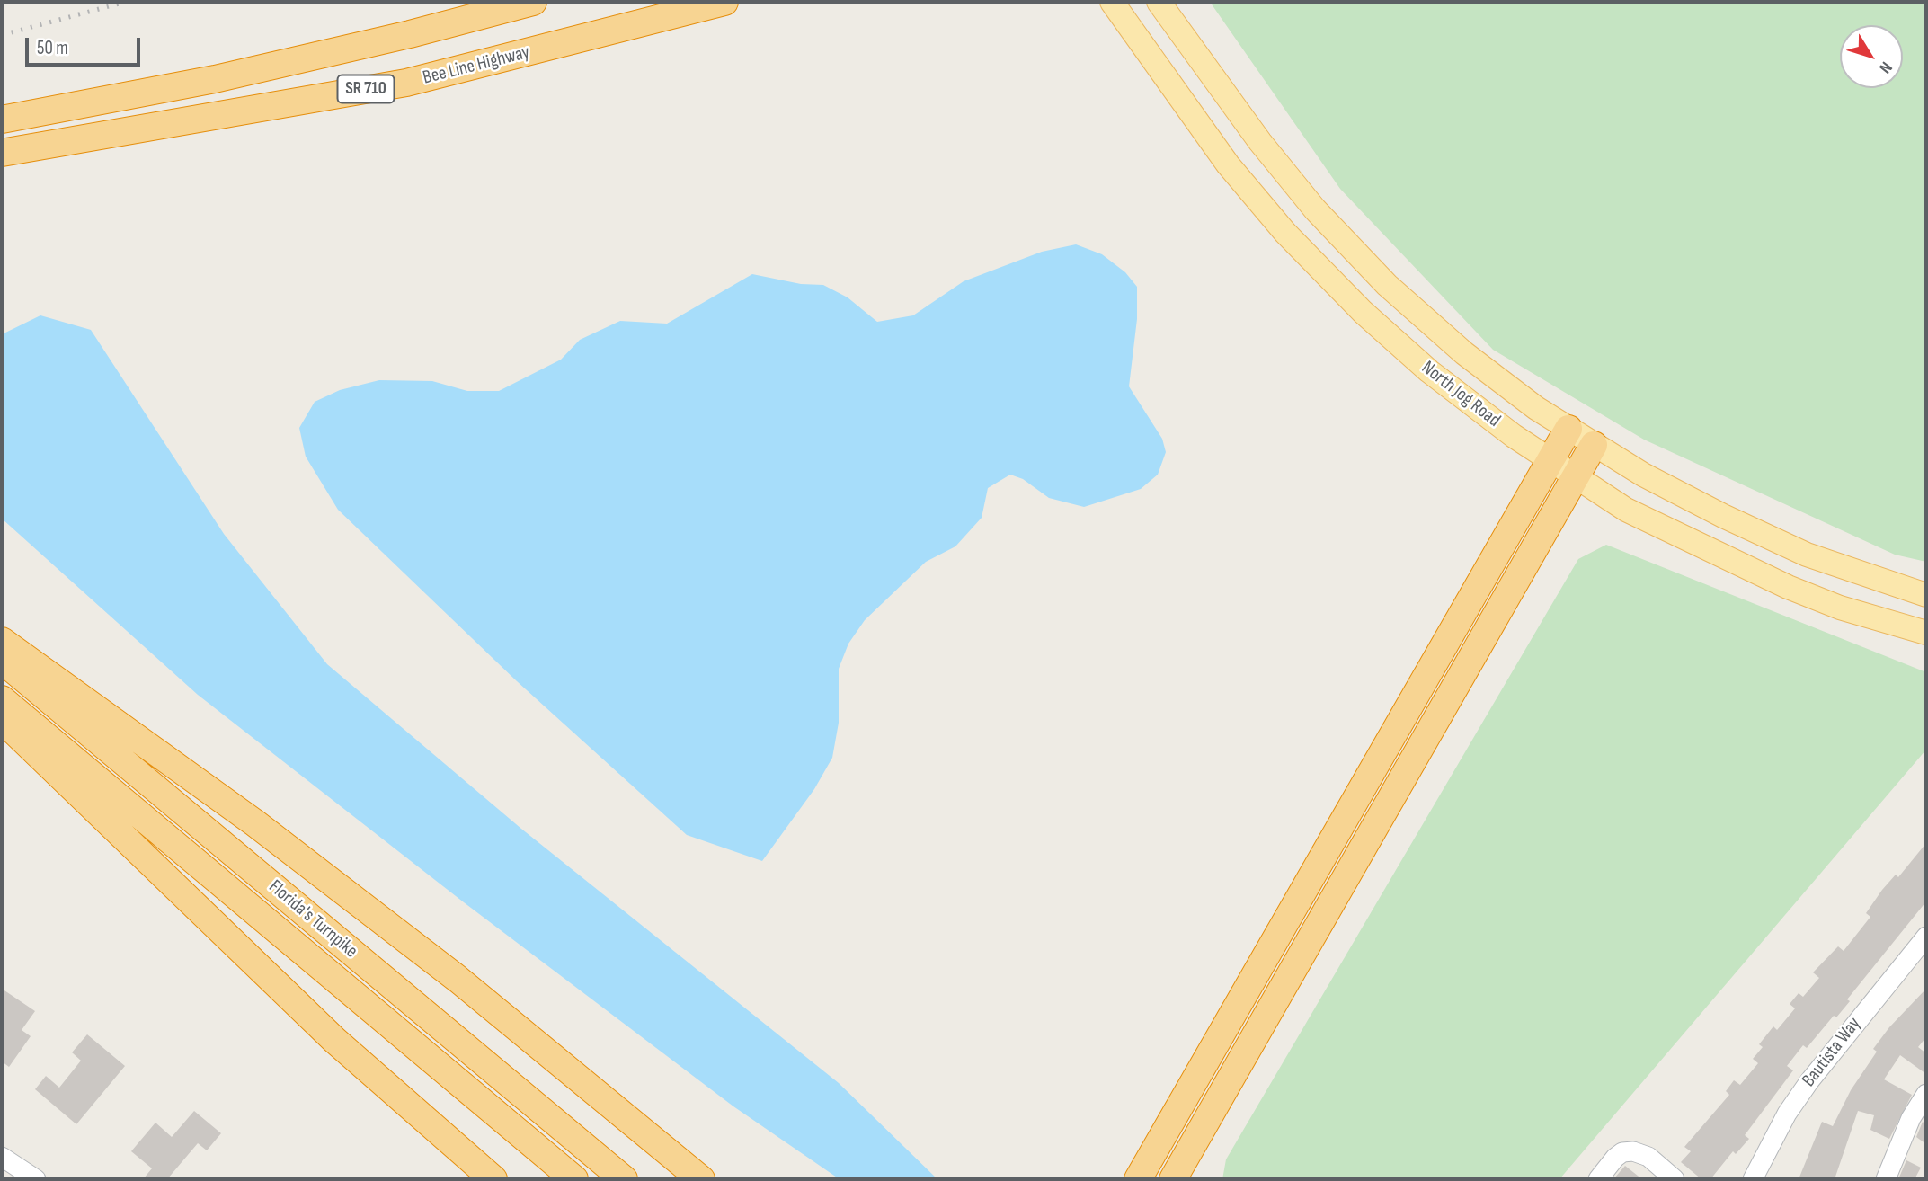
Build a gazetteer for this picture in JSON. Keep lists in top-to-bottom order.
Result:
{
  "streets": {
    "highway": ["Bee Line Highway", "SR 710", "Florida's Turnpike"],
    "main road": ["North Jog Road"],
    "street": ["Bautista Way"]
  },
  "scale_bar": "50 m",
  "north": "bottom right"
}
